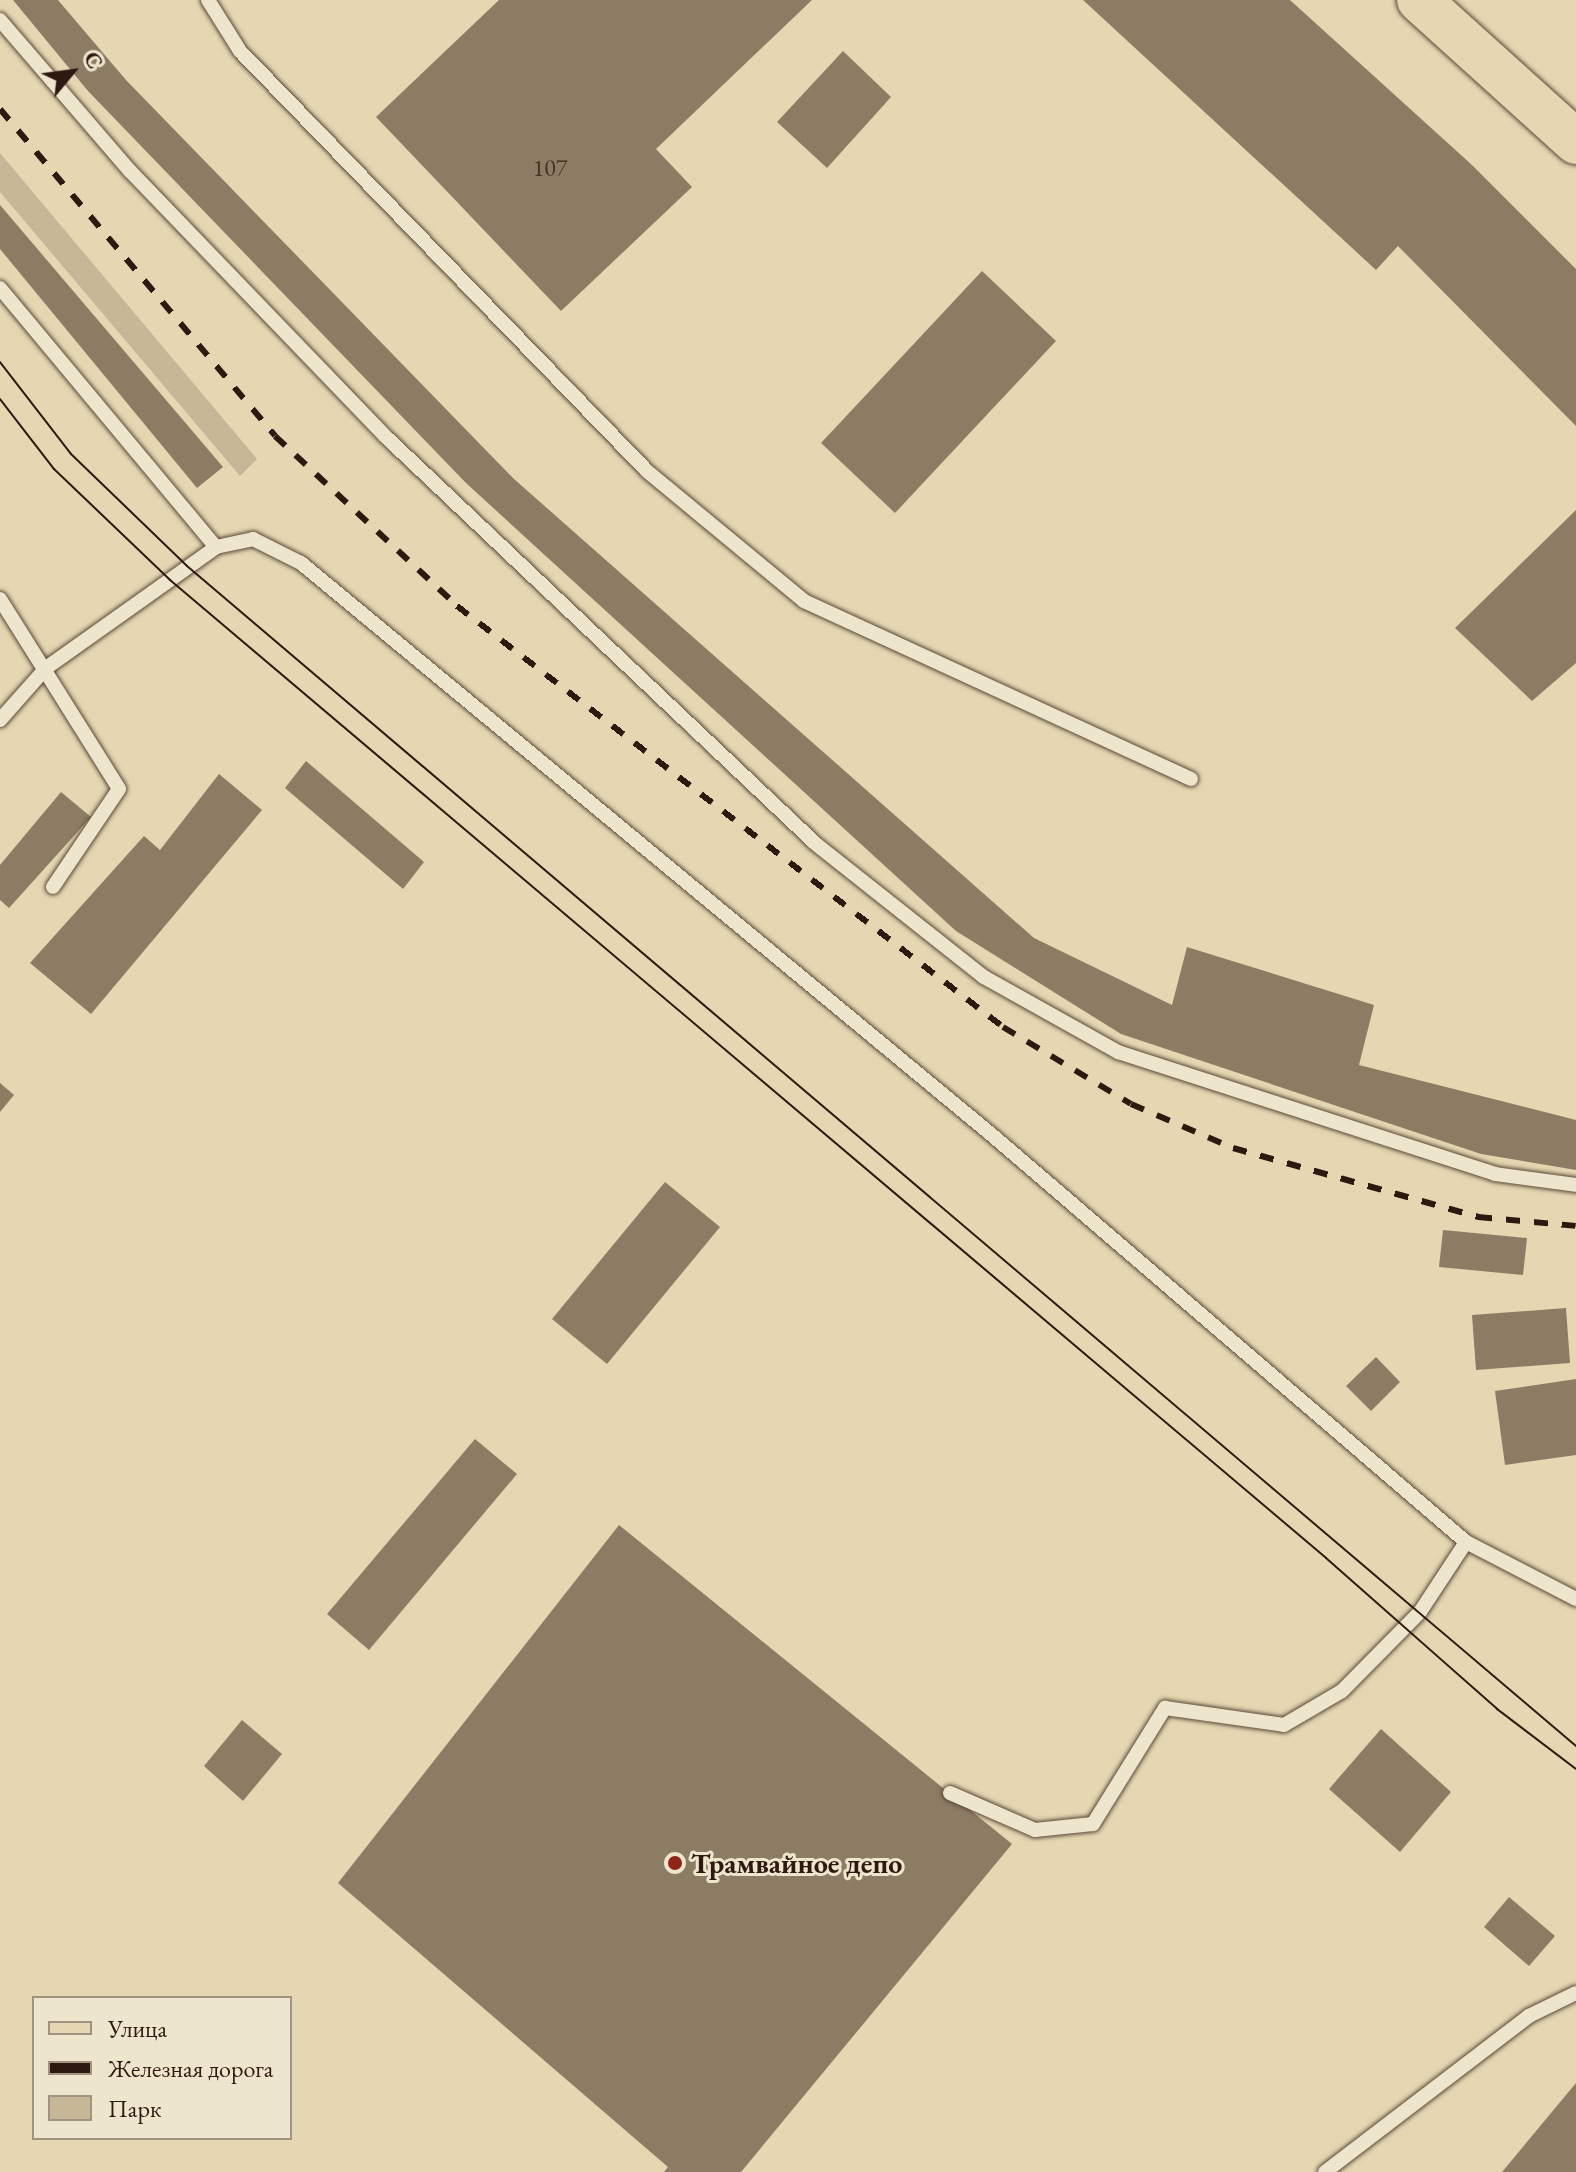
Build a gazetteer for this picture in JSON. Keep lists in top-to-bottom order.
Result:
{
  "places": ["Трамвайное депо"],
  "house_numbers": ["107"],
  "legend": ["Улица", "Железная дорога", "Парк"],
  "north": "top right"
}
